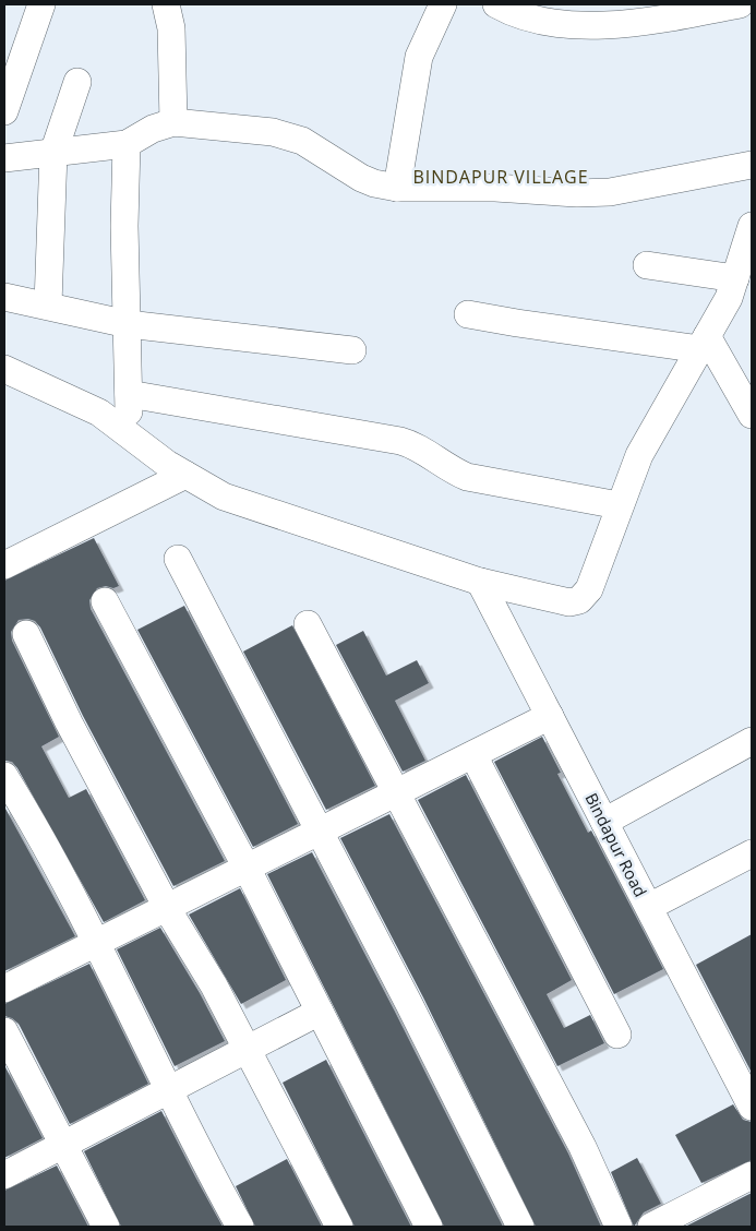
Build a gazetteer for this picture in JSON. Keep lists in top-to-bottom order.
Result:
{
  "streets": {
    "street": ["Bindapur Road"]
  },
  "districts": ["BINDAPUR VILLAGE"]
}
